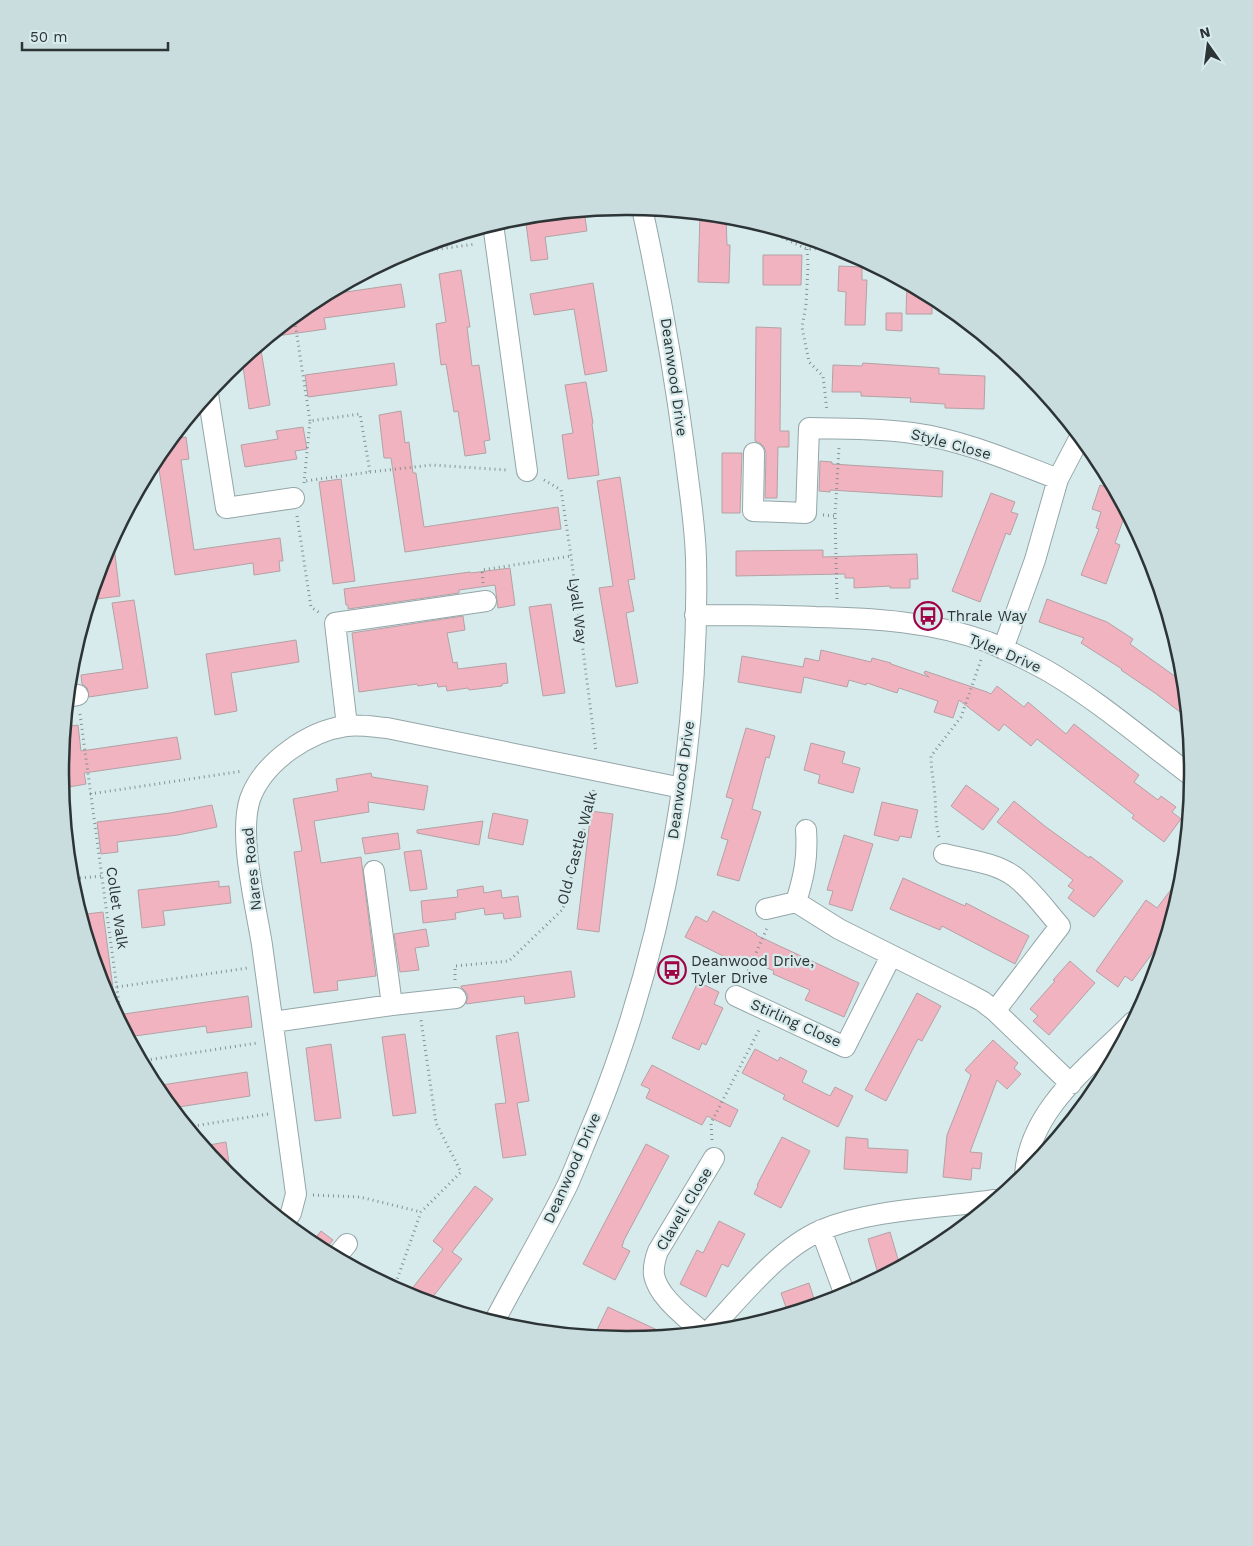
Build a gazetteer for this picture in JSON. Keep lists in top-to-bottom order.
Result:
{
  "streets": {
    "street": [
      "Deanwood Drive",
      "Style Close",
      "Tyler Drive",
      "Nares Road",
      "Stirling Close",
      "Clavell Close"
    ],
    "path": ["Lyall Way", "Old Castle Walk", "Collet Walk"]
  },
  "crossings": [
    ["Deanwood Drive", "Tyler Drive"],
    ["Deanwood Drive", "Nares Road"],
    ["Lyall Way", "Old Castle Walk"],
    ["Lyall Way", "Nares Road"],
    ["Old Castle Walk", "Nares Road"]
  ],
  "places": {
    "bus stop": ["Thrale Way", "Deanwood Drive, Tyler Drive"]
  },
  "scale_bar": "50 m",
  "north": "top"
}
